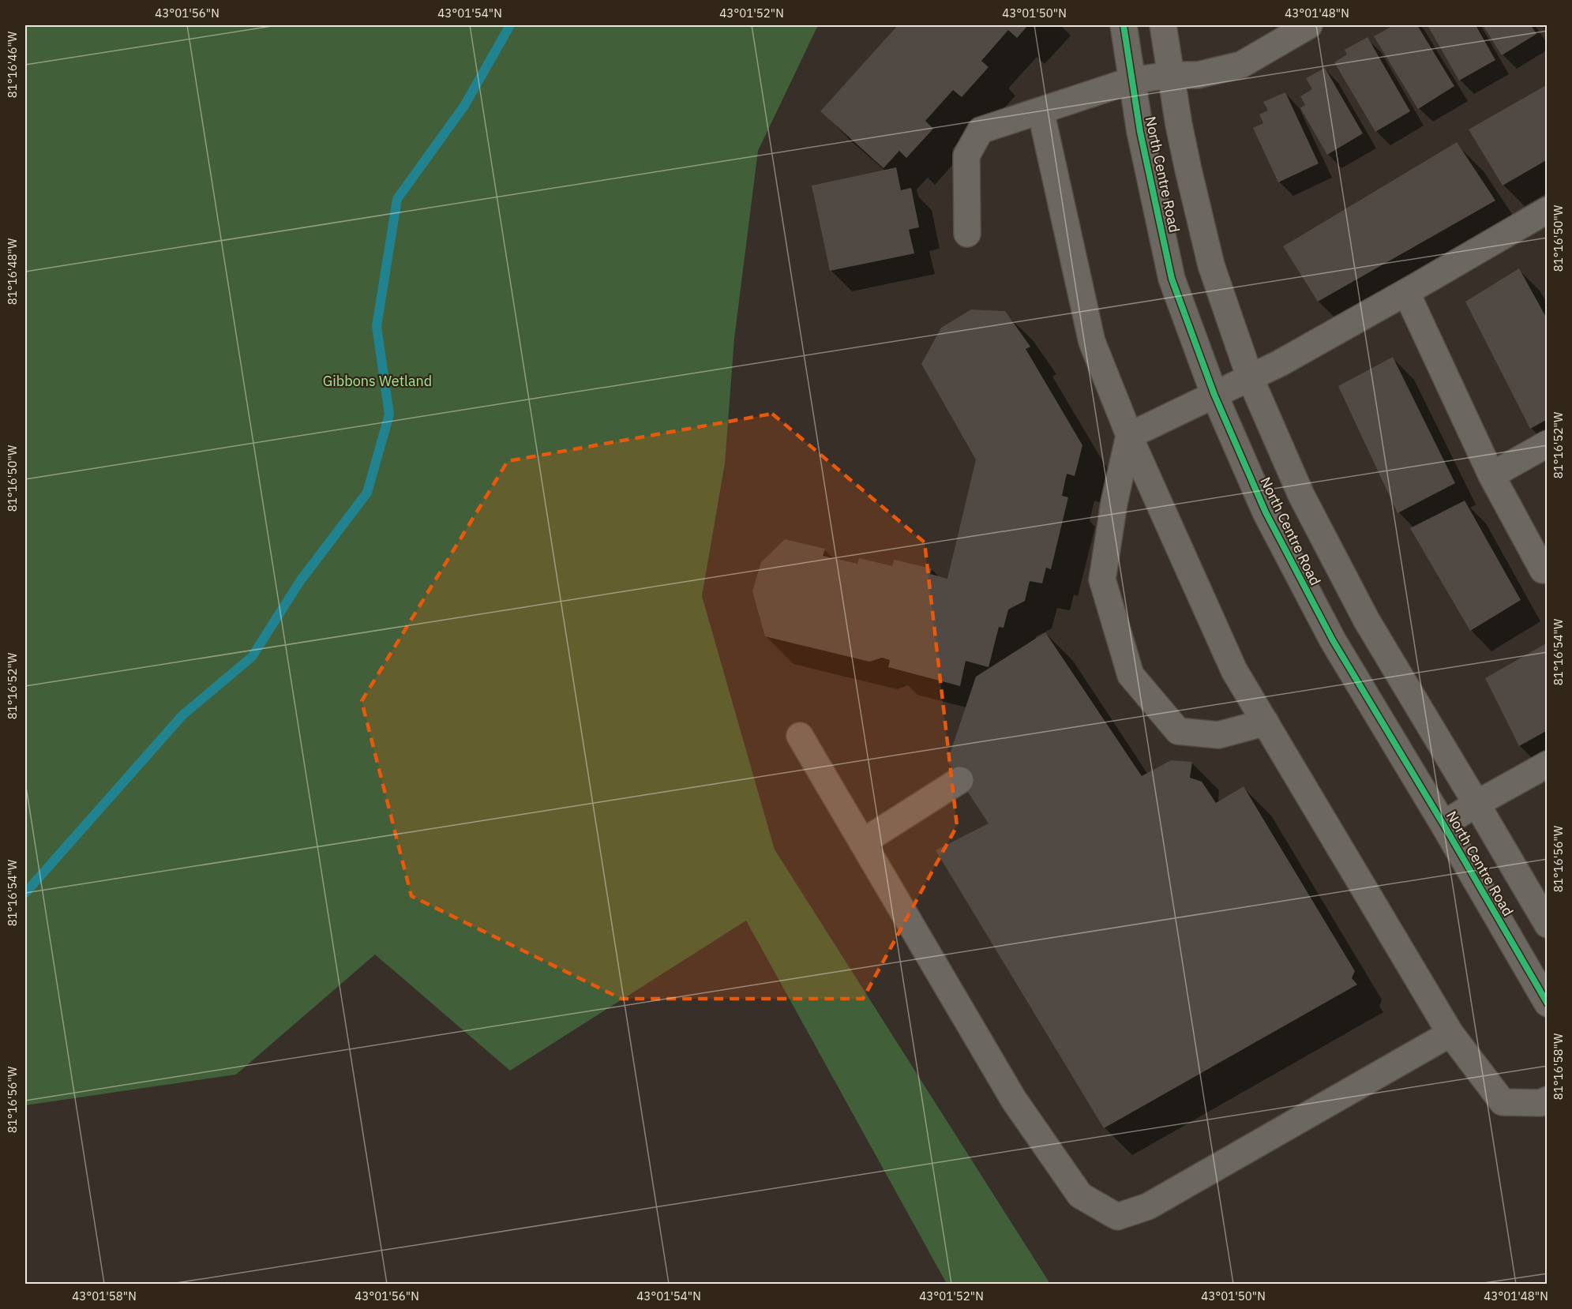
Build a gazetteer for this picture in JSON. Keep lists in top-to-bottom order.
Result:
{
  "streets": {
    "street": ["North Centre Road"]
  },
  "parks": ["Gibbons Wetland"],
  "coordinates": [
    "43°01'56\"N",
    "43°01'54\"N",
    "43°01'52\"N",
    "43°01'50\"N",
    "43°01'48\"N",
    "81°16'46\"W",
    "81°16'50\"W",
    "81°16'48\"W",
    "81°16'52\"W",
    "81°16'54\"W",
    "81°16'56\"W",
    "81°16'58\"W",
    "43°01'58\"N"
  ]
}
